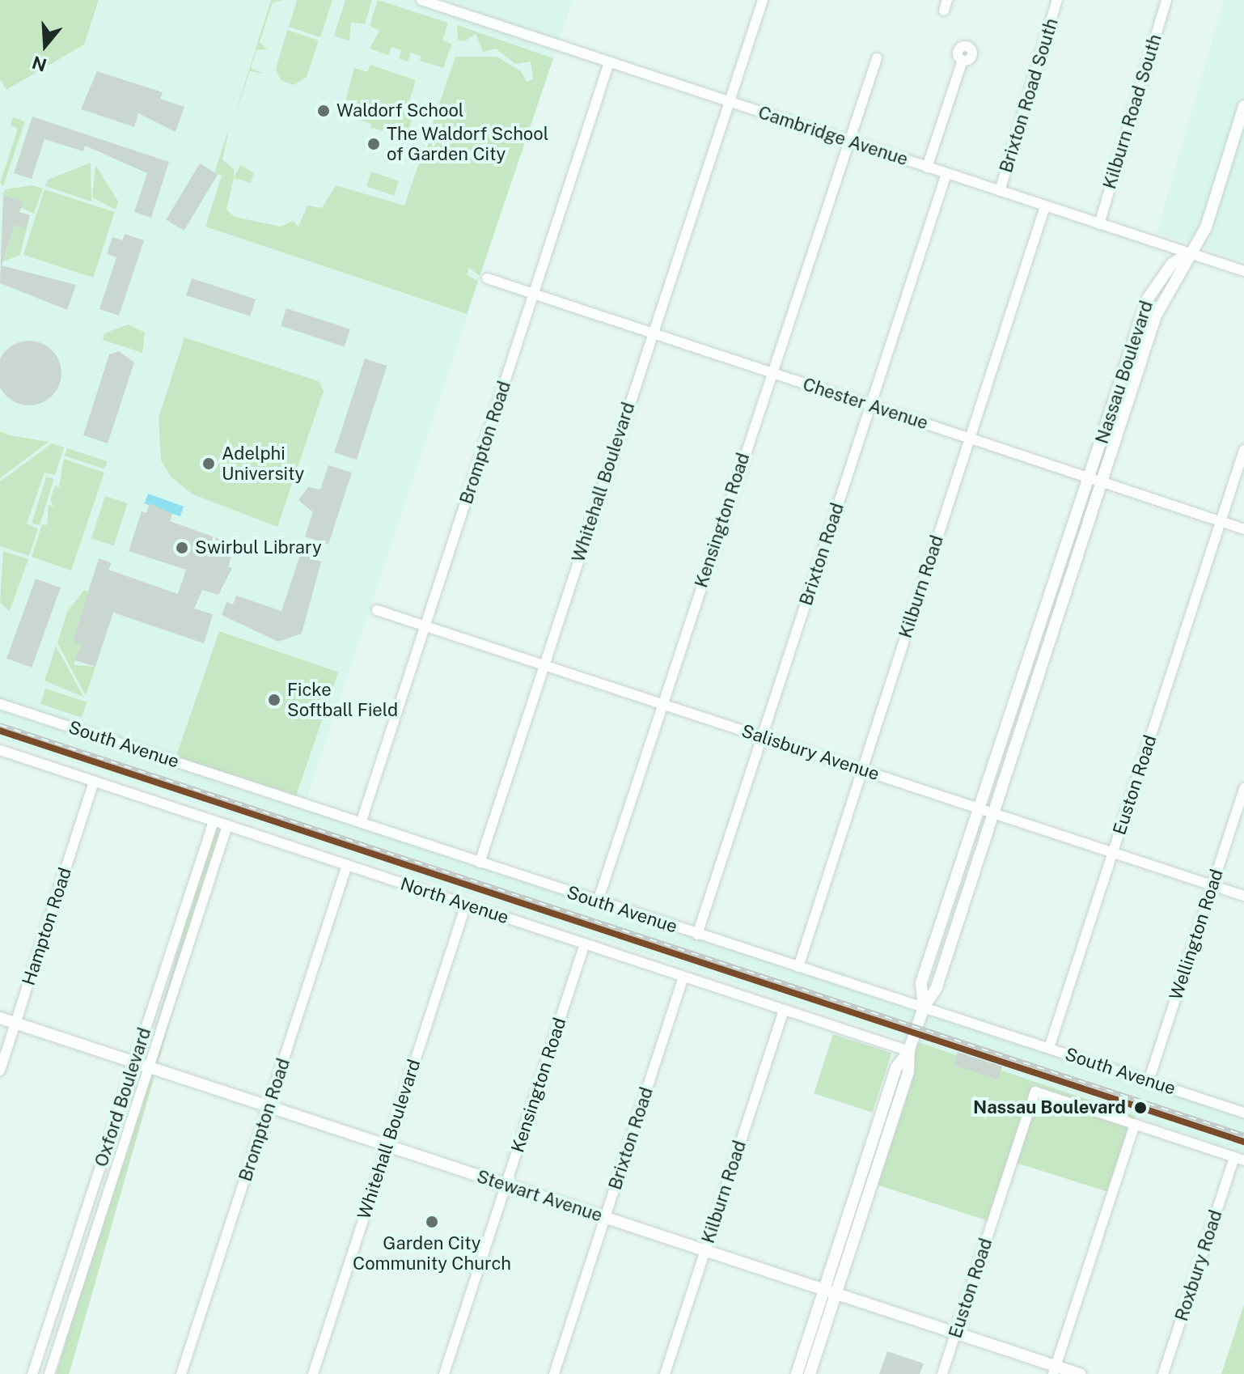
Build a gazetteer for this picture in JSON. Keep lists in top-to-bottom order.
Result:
{
  "streets": {
    "main road": ["Nassau Boulevard", "Stewart Avenue"],
    "street": [
      "Brixton Road South",
      "Kilburn Road South",
      "Cambridge Avenue",
      "Chester Avenue",
      "Brompton Road",
      "Whitehall Boulevard",
      "Kensington Road",
      "Brixton Road",
      "Kilburn Road",
      "South Avenue",
      "Salisbury Avenue",
      "Euston Road",
      "North Avenue",
      "Hampton Road",
      "Wellington Road",
      "Oxford Boulevard",
      "Roxbury Road"
    ]
  },
  "crossings": [
    ["Brixton Road South", "Cambridge Avenue"],
    ["Kilburn Road South", "Cambridge Avenue"],
    ["Cambridge Avenue", "Nassau Boulevard"],
    ["Cambridge Avenue", "Brompton Road"],
    ["Cambridge Avenue", "Whitehall Boulevard"],
    ["Cambridge Avenue", "Kensington Road"],
    ["Cambridge Avenue", "Brixton Road"],
    ["Cambridge Avenue", "Kilburn Road"],
    ["Nassau Boulevard", "Chester Avenue"],
    ["Nassau Boulevard", "South Avenue"],
    ["Nassau Boulevard", "Salisbury Avenue"],
    ["Nassau Boulevard", "North Avenue"],
    ["Nassau Boulevard", "Stewart Avenue"],
    ["Chester Avenue", "Brompton Road"],
    ["Chester Avenue", "Whitehall Boulevard"],
    ["Chester Avenue", "Kensington Road"],
    ["Chester Avenue", "Brixton Road"],
    ["Chester Avenue", "Kilburn Road"],
    ["Chester Avenue", "Euston Road"],
    ["Brompton Road", "South Avenue"],
    ["Brompton Road", "Salisbury Avenue"],
    ["Brompton Road", "North Avenue"],
    ["Brompton Road", "Stewart Avenue"],
    ["Whitehall Boulevard", "South Avenue"],
    ["Whitehall Boulevard", "Salisbury Avenue"],
    ["Whitehall Boulevard", "North Avenue"],
    ["Whitehall Boulevard", "Stewart Avenue"],
    ["Kensington Road", "South Avenue"],
    ["Kensington Road", "Salisbury Avenue"],
    ["Kensington Road", "North Avenue"],
    ["Kensington Road", "Stewart Avenue"],
    ["Brixton Road", "South Avenue"],
    ["Brixton Road", "Salisbury Avenue"],
    ["Brixton Road", "North Avenue"],
    ["Brixton Road", "Stewart Avenue"],
    ["Kilburn Road", "South Avenue"],
    ["Kilburn Road", "Salisbury Avenue"],
    ["Kilburn Road", "North Avenue"],
    ["Kilburn Road", "Stewart Avenue"],
    ["South Avenue", "Euston Road"],
    ["South Avenue", "Wellington Road"],
    ["Salisbury Avenue", "Euston Road"],
    ["Salisbury Avenue", "Wellington Road"],
    ["Euston Road", "Stewart Avenue"],
    ["North Avenue", "Hampton Road"],
    ["North Avenue", "Oxford Boulevard"],
    ["Hampton Road", "Stewart Avenue"],
    ["Oxford Boulevard", "Stewart Avenue"]
  ],
  "places": [
    "Waldorf School",
    "The Waldorf School of Garden City",
    "Adelphi University",
    "Swirbul Library",
    "Ficke Softball Field",
    "Nassau Boulevard",
    "Garden City Community Church"
  ],
  "north": "bottom"
}
